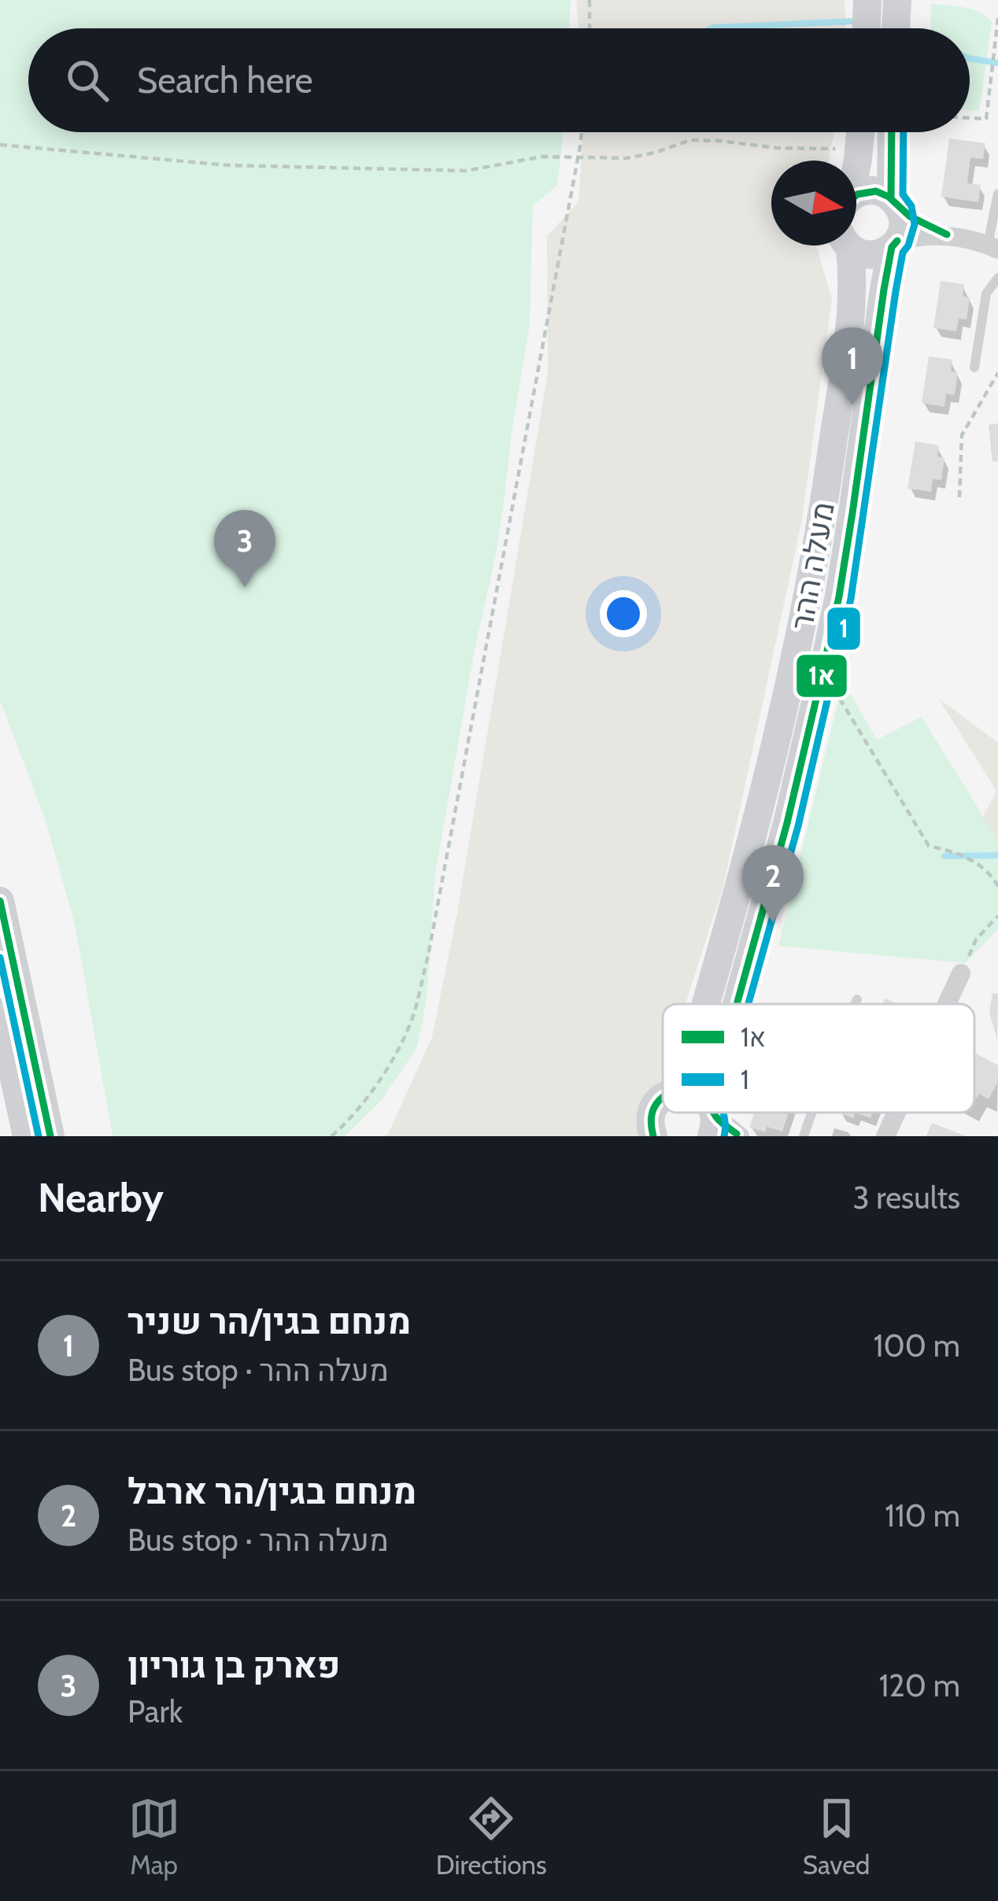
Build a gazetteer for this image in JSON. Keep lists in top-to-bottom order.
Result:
{
  "streets": {
    "main road": ["מעלה ההר"]
  },
  "lines": ["transit line 1א", "transit line 1"],
  "legend": ["1א", "1"],
  "north": "right",
  "page": {
    "search": "Search here",
    "pins": ["1", "3", "2"],
    "heading": ["Nearby", "3 results"],
    "list": [
      {
        "mark": "1",
        "name": "מנחם בגין/הר שניר",
        "note": "Bus stop · מעלה ההר",
        "value": "100 m"
      },
      {
        "mark": "2",
        "name": "מנחם בגין/הר ארבל",
        "note": "Bus stop · מעלה ההר",
        "value": "110 m"
      },
      {
        "mark": "3",
        "name": "פארק בן גוריון",
        "note": "Park",
        "value": "120 m"
      }
    ],
    "nav": ["Map", "Directions", "Saved"]
  }
}
